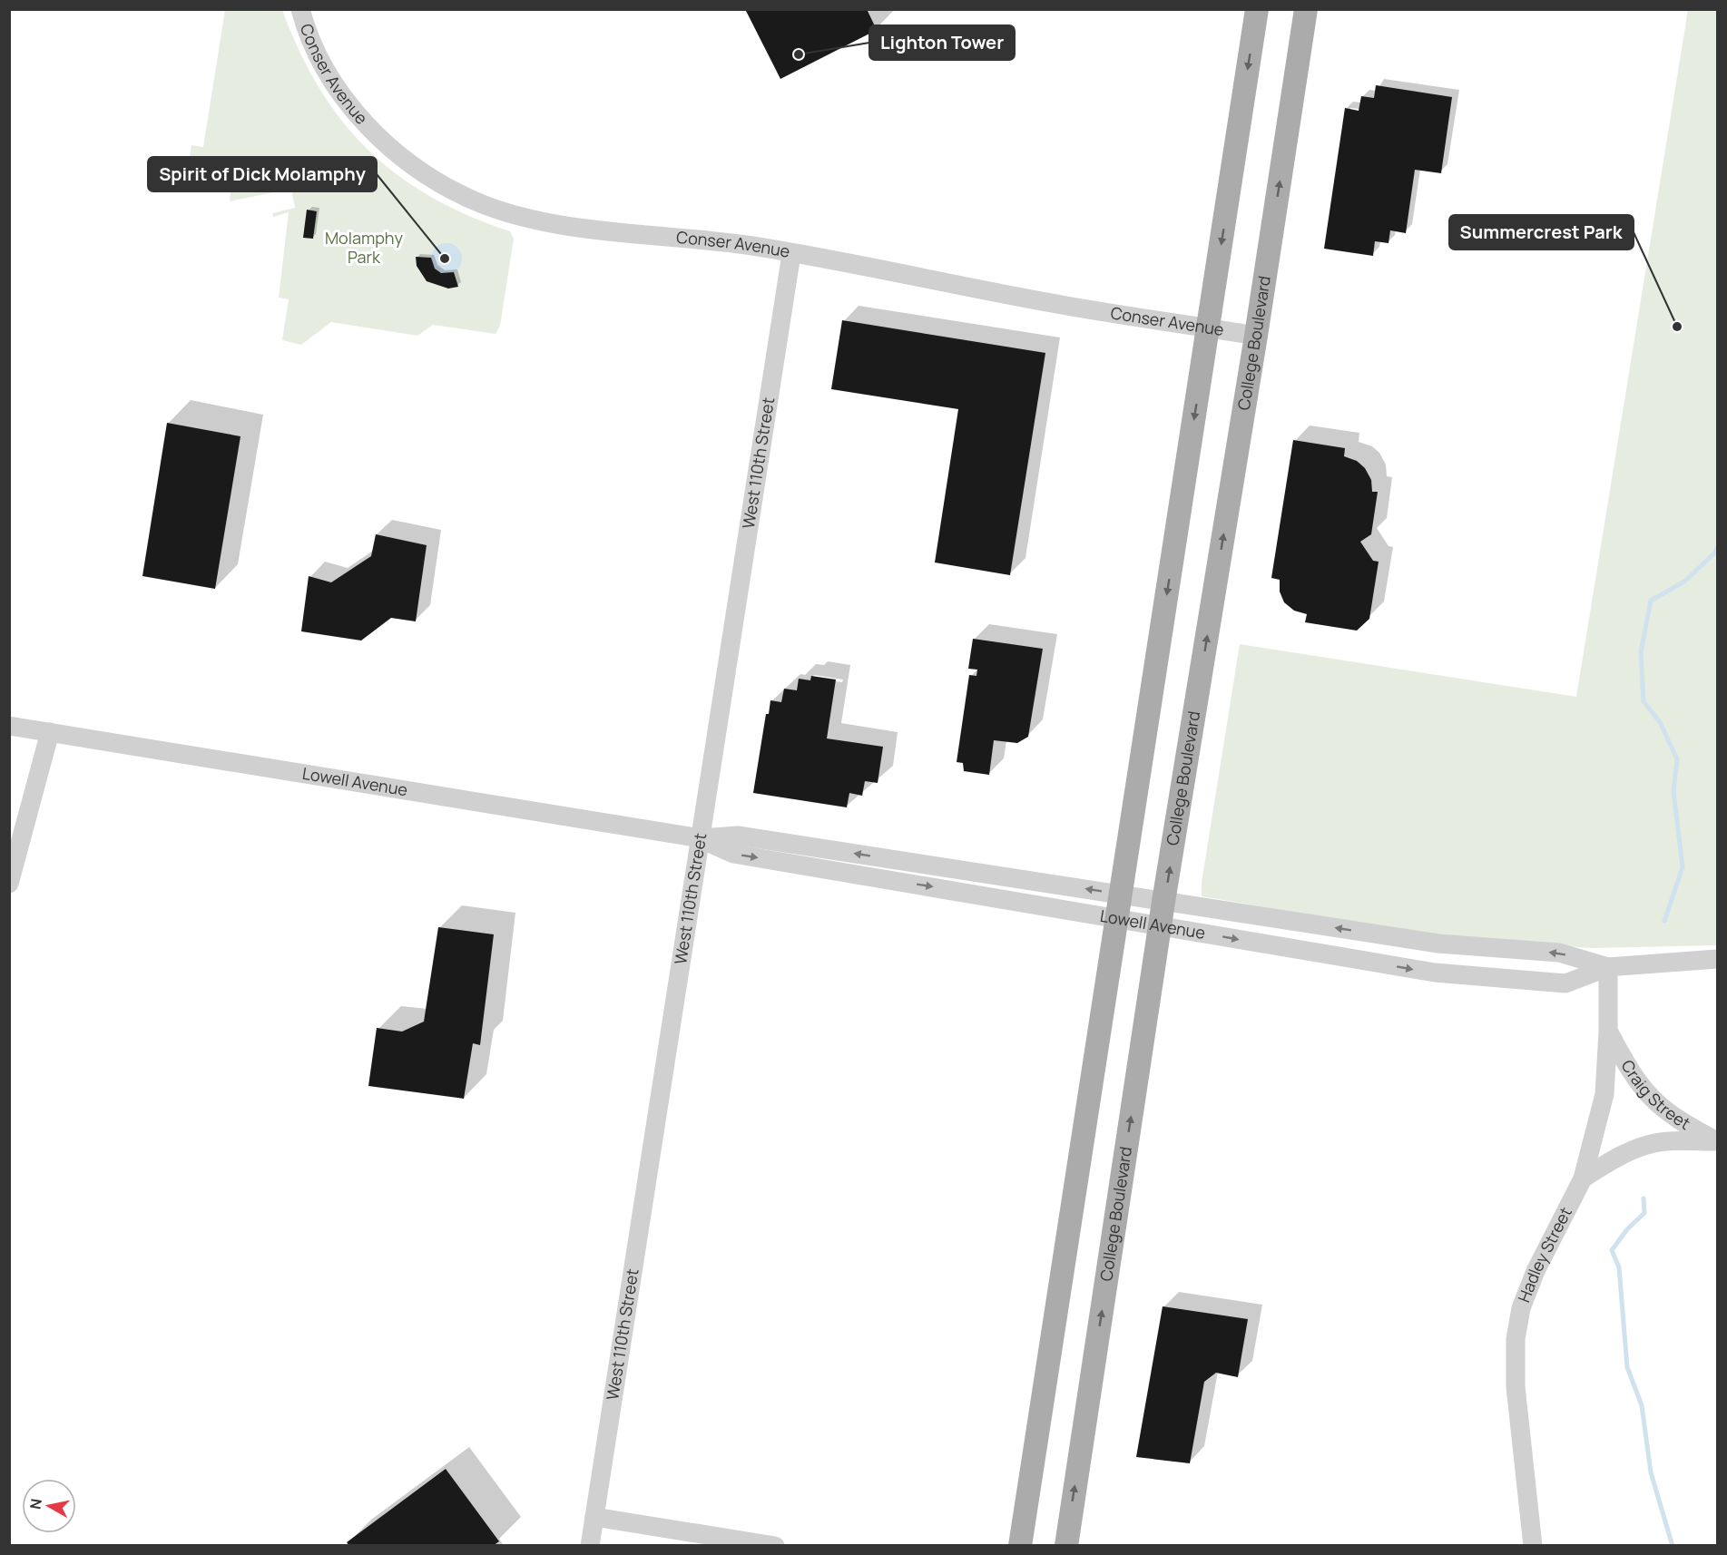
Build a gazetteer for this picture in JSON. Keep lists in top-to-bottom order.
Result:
{
  "streets": {
    "main road": ["College Boulevard"],
    "street": [
      "Conser Avenue",
      "West 110th Street",
      "Lowell Avenue",
      "Craig Street",
      "Hadley Street"
    ]
  },
  "crossings": [
    ["Conser Avenue", "College Boulevard"],
    ["Conser Avenue", "West 110th Street"],
    ["College Boulevard", "Lowell Avenue"],
    ["West 110th Street", "Lowell Avenue"],
    ["Lowell Avenue", "Hadley Street"],
    ["Craig Street", "Hadley Street"]
  ],
  "parks": ["Molamphy Park"],
  "places": ["Lighton Tower", "Spirit of Dick Molamphy", "Summercrest Park"],
  "north": "left"
}
